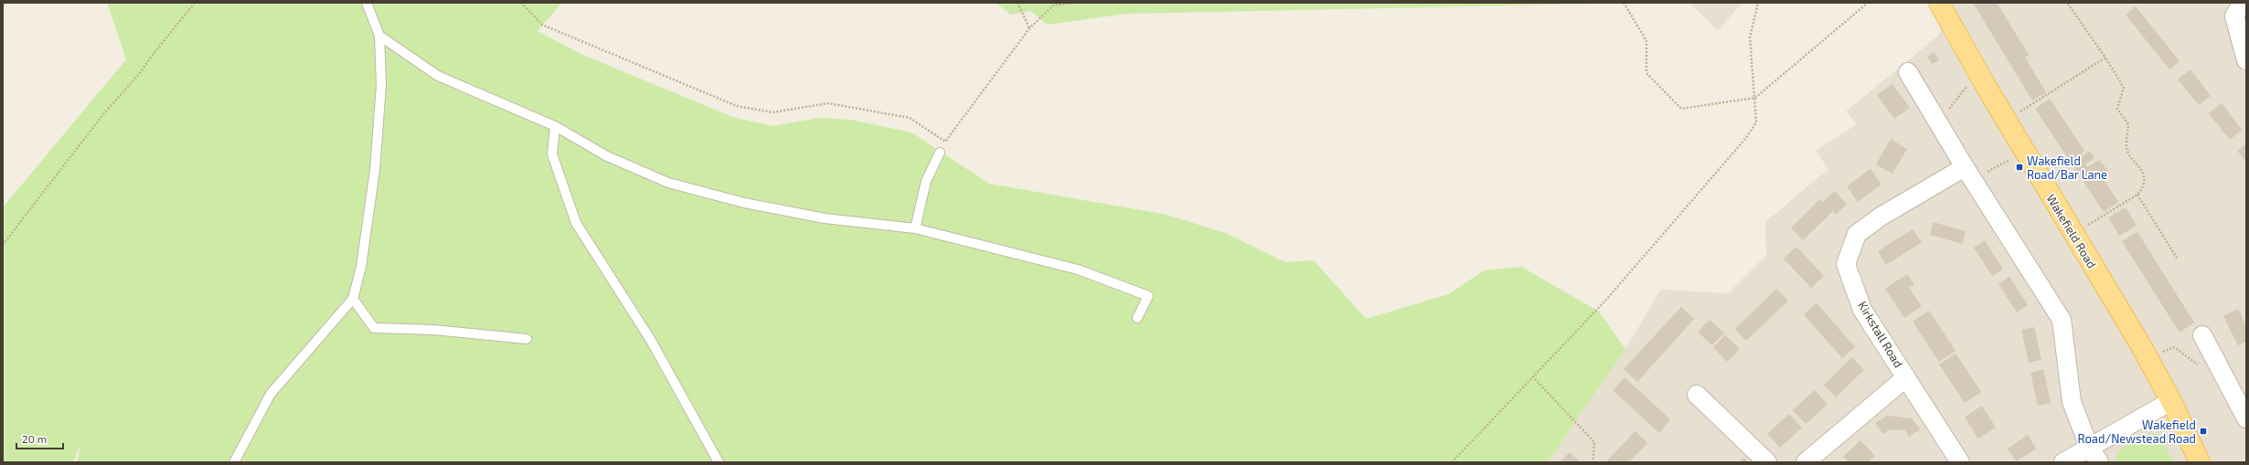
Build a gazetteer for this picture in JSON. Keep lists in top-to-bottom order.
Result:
{
  "streets": {
    "main road": ["Wakefield Road"],
    "street": ["Kirkstall Road"]
  },
  "places": {
    "transit": ["Wakefield Road/Bar Lane", "Wakefield Road/Newstead Road"]
  },
  "scale_bar": "20 m"
}
